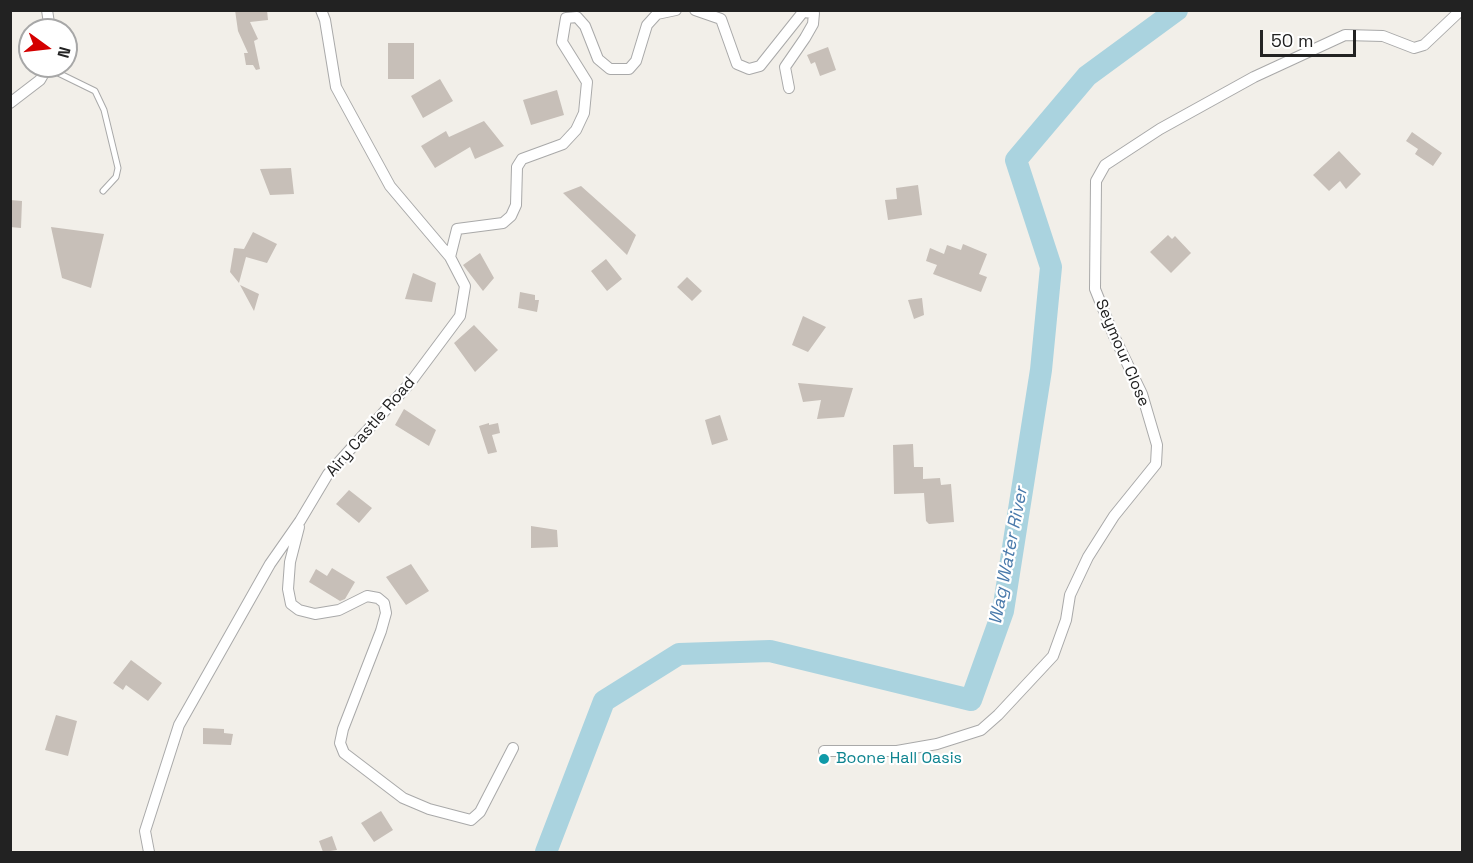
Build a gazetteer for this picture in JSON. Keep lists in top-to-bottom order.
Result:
{
  "streets": {
    "street": ["Seymour Close", "Airy Castle Road"]
  },
  "water": ["Wag Water River"],
  "places": ["Boone Hall Oasis"],
  "scale_bar": "50 m",
  "north": "right"
}
